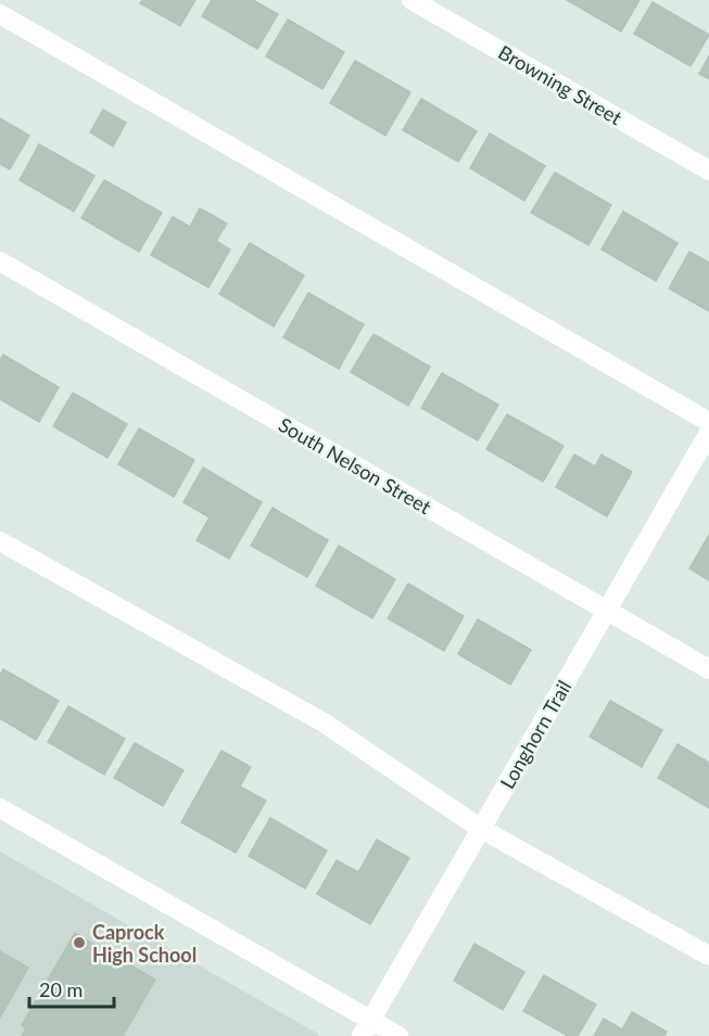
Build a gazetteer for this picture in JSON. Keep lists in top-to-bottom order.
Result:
{
  "streets": {
    "street": ["Browning Street", "South Nelson Street", "Longhorn Trail"]
  },
  "crossings": [
    ["South Nelson Street", "Longhorn Trail"]
  ],
  "places": ["Caprock High School"],
  "scale_bar": "20 m"
}
